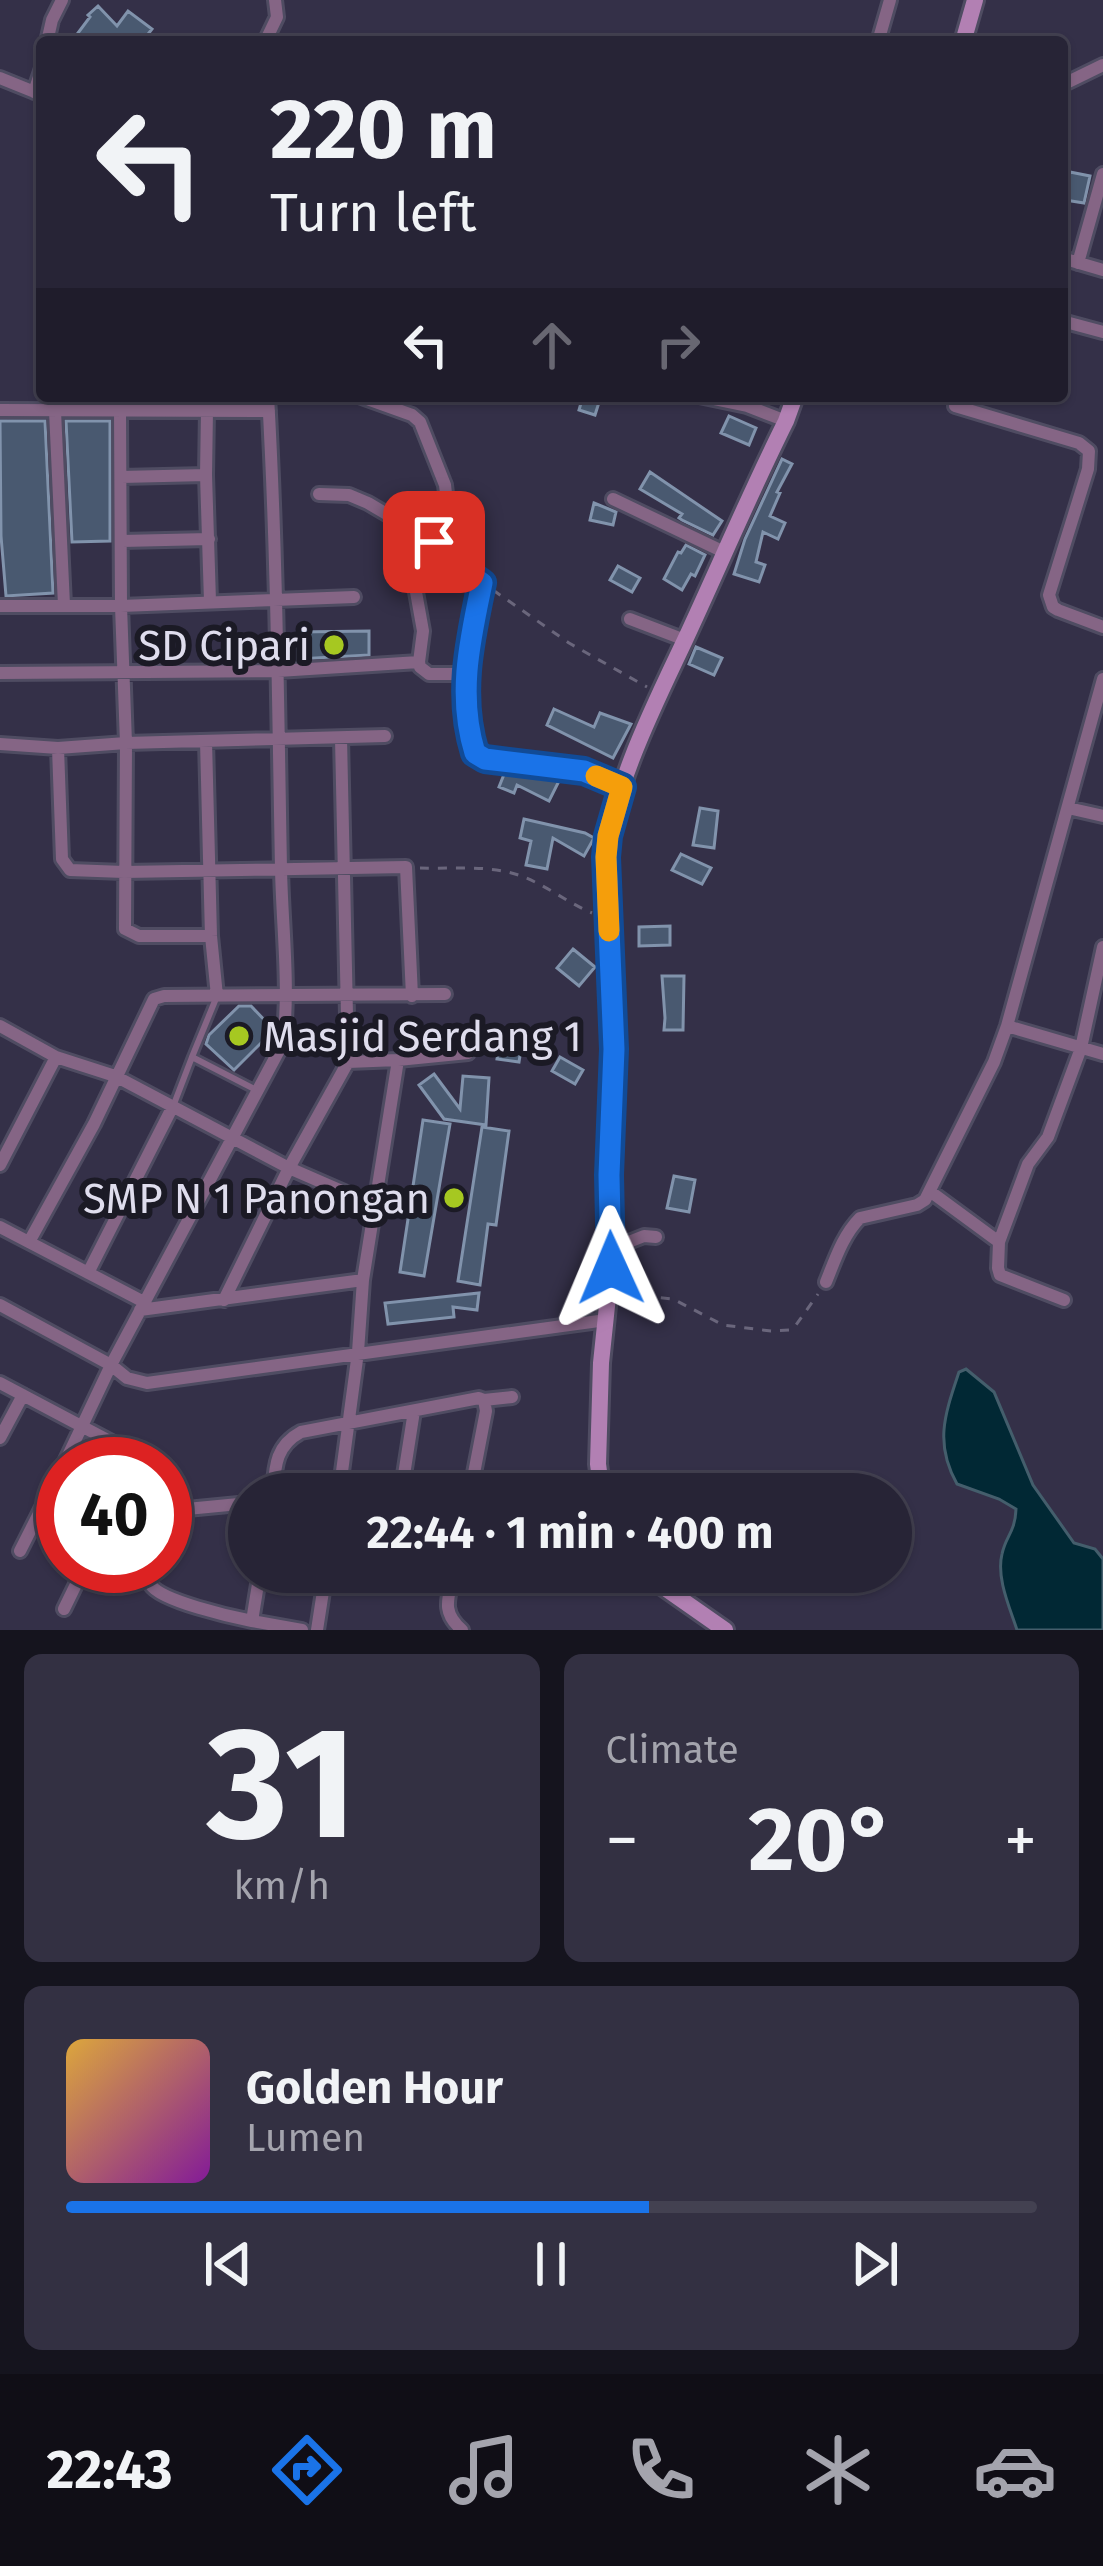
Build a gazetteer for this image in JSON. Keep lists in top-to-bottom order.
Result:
{
  "places": ["SD Cipari", "Masjid Serdang 1", "SMP N 1 Panongan"],
  "page": {
    "turn": ["220 m", "Turn left"],
    "limit": "40",
    "trip": "22:44 · 1 min · 400 m",
    "tile": [
      ["31", "km/h"],
      "Climate"
    ],
    "heat": ["−", "20°", "+"],
    "song": ["Golden Hour", "Lumen"],
    "tabs": "22:43"
  }
}
